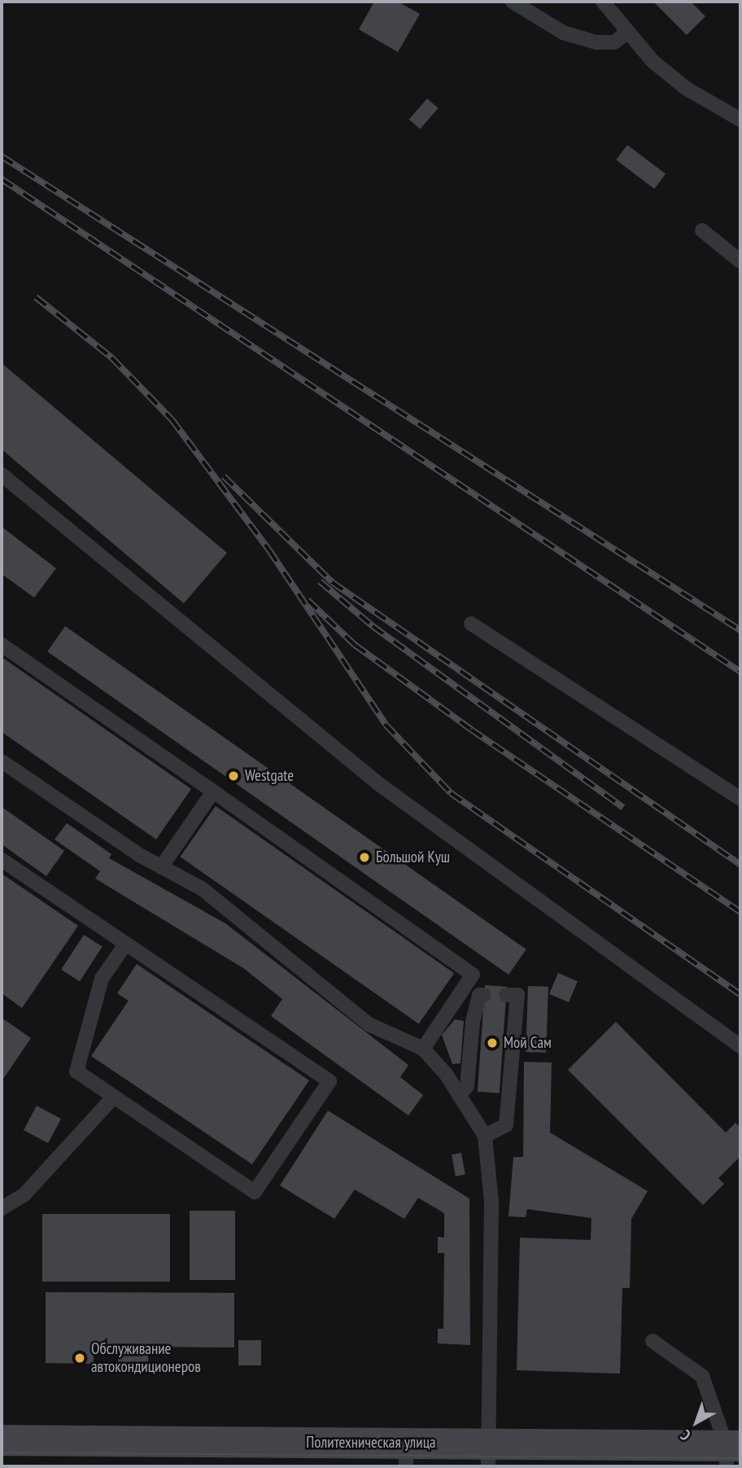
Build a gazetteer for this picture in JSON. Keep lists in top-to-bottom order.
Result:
{
  "streets": {
    "main road": ["Политехническая улица"]
  },
  "places": [
    "Westgate",
    "Большой Куш",
    "Мой Сам",
    "Обслуживание автокондиционеров"
  ],
  "north": "bottom left"
}
